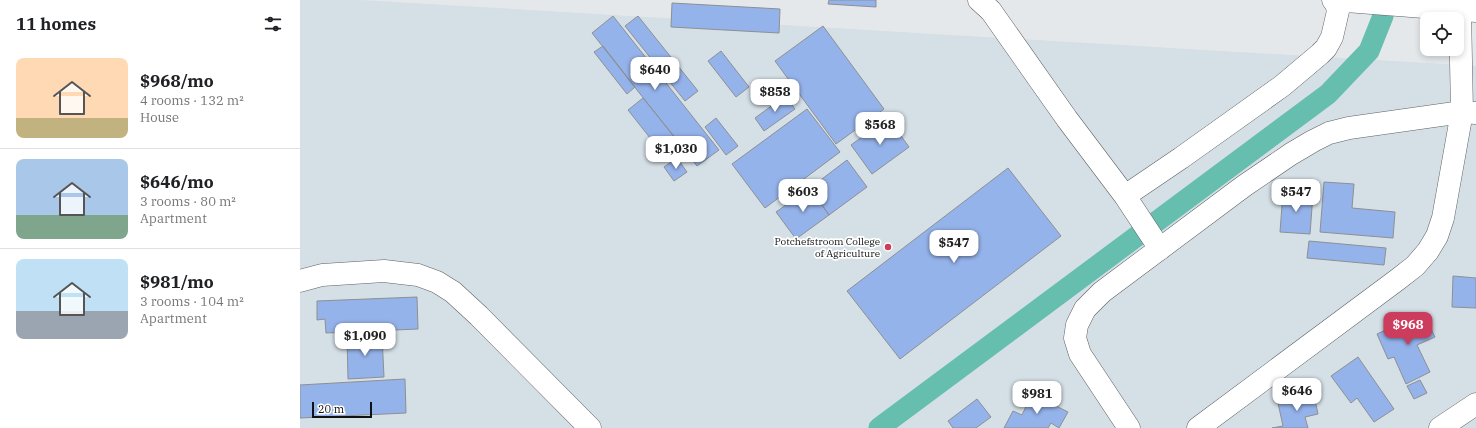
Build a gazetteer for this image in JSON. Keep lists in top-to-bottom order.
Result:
{
  "places": ["Potchefstroom College of Agriculture"],
  "scale_bar": "20 m",
  "page": {
    "heading": "11 homes",
    "list": [
      {
        "name": "$968/mo",
        "note": "4 rooms · 132 m² · House"
      },
      {
        "name": "$646/mo",
        "note": "3 rooms · 80 m² · Apartment"
      },
      {
        "name": "$981/mo",
        "note": "3 rooms · 104 m² · Apartment"
      }
    ],
    "price": [
      "$640",
      "$858",
      "$568",
      "$1,030",
      "$603",
      "$547",
      "$547",
      "$968",
      "$1,090",
      "$646",
      "$981"
    ],
    "scale": "20 m"
  }
}
